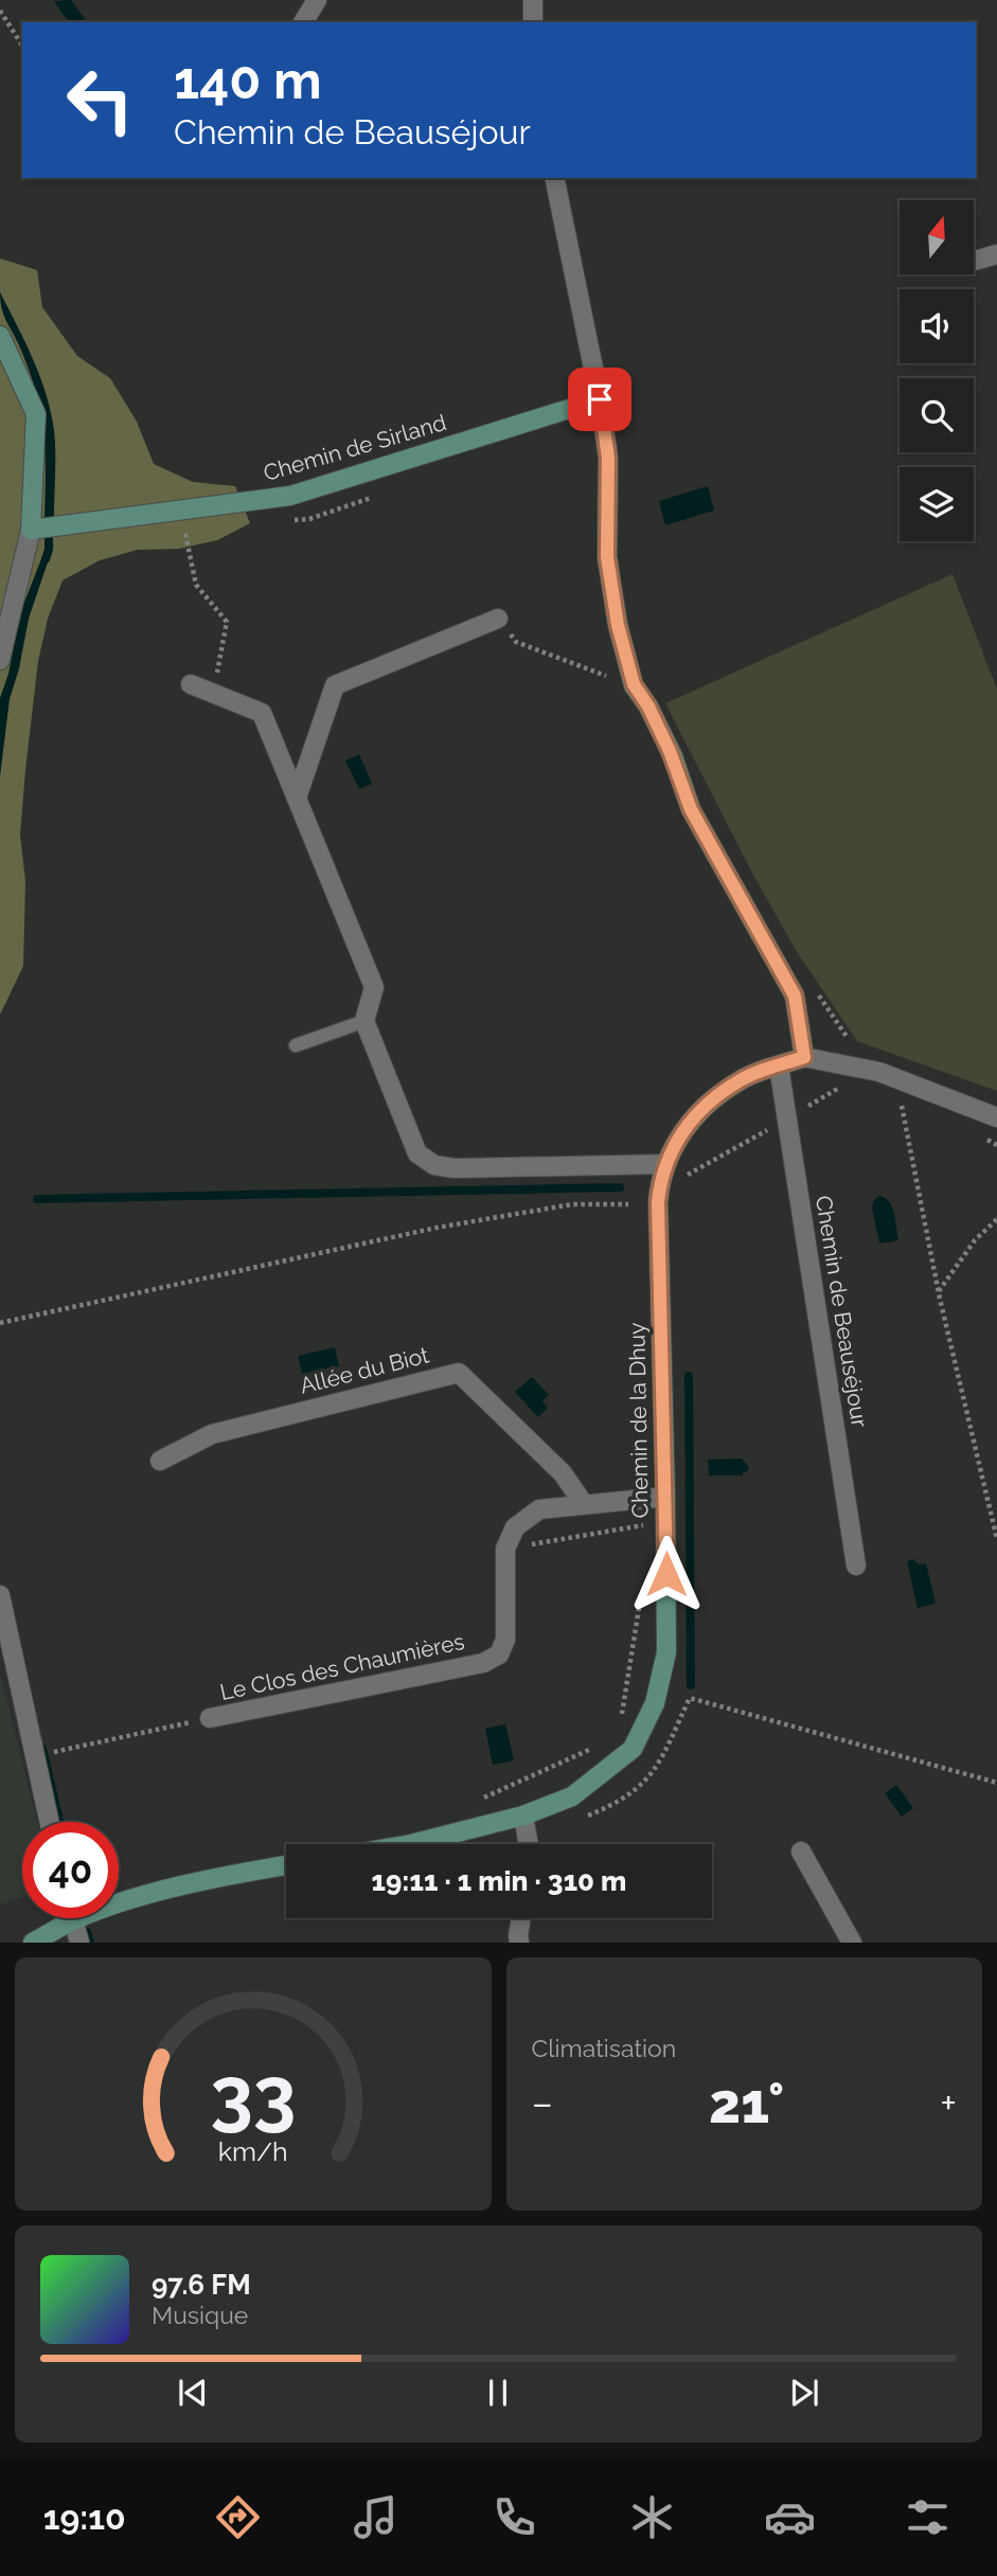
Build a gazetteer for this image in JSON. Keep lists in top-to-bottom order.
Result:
{
  "streets": {
    "street": [
      "Chemin de Sirland",
      "Chemin de Beauséjour",
      "Allée du Biot",
      "Chemin de la Dhuy",
      "Le Clos des Chaumières"
    ]
  },
  "crossings": [
    ["Chemin de Beauséjour", "Chemin de la Dhuy"]
  ],
  "north": "top",
  "page": {
    "turn": ["140 m", "Chemin de Beauséjour"],
    "limit": "40",
    "trip": "19:11 · 1 min · 310 m",
    "tile": "Climatisation",
    "heat": ["−", "21°", "+"],
    "song": ["97.6 FM", "Musique"],
    "tabs": "19:10",
    "gauge": ["33", "km/h"]
  }
}
